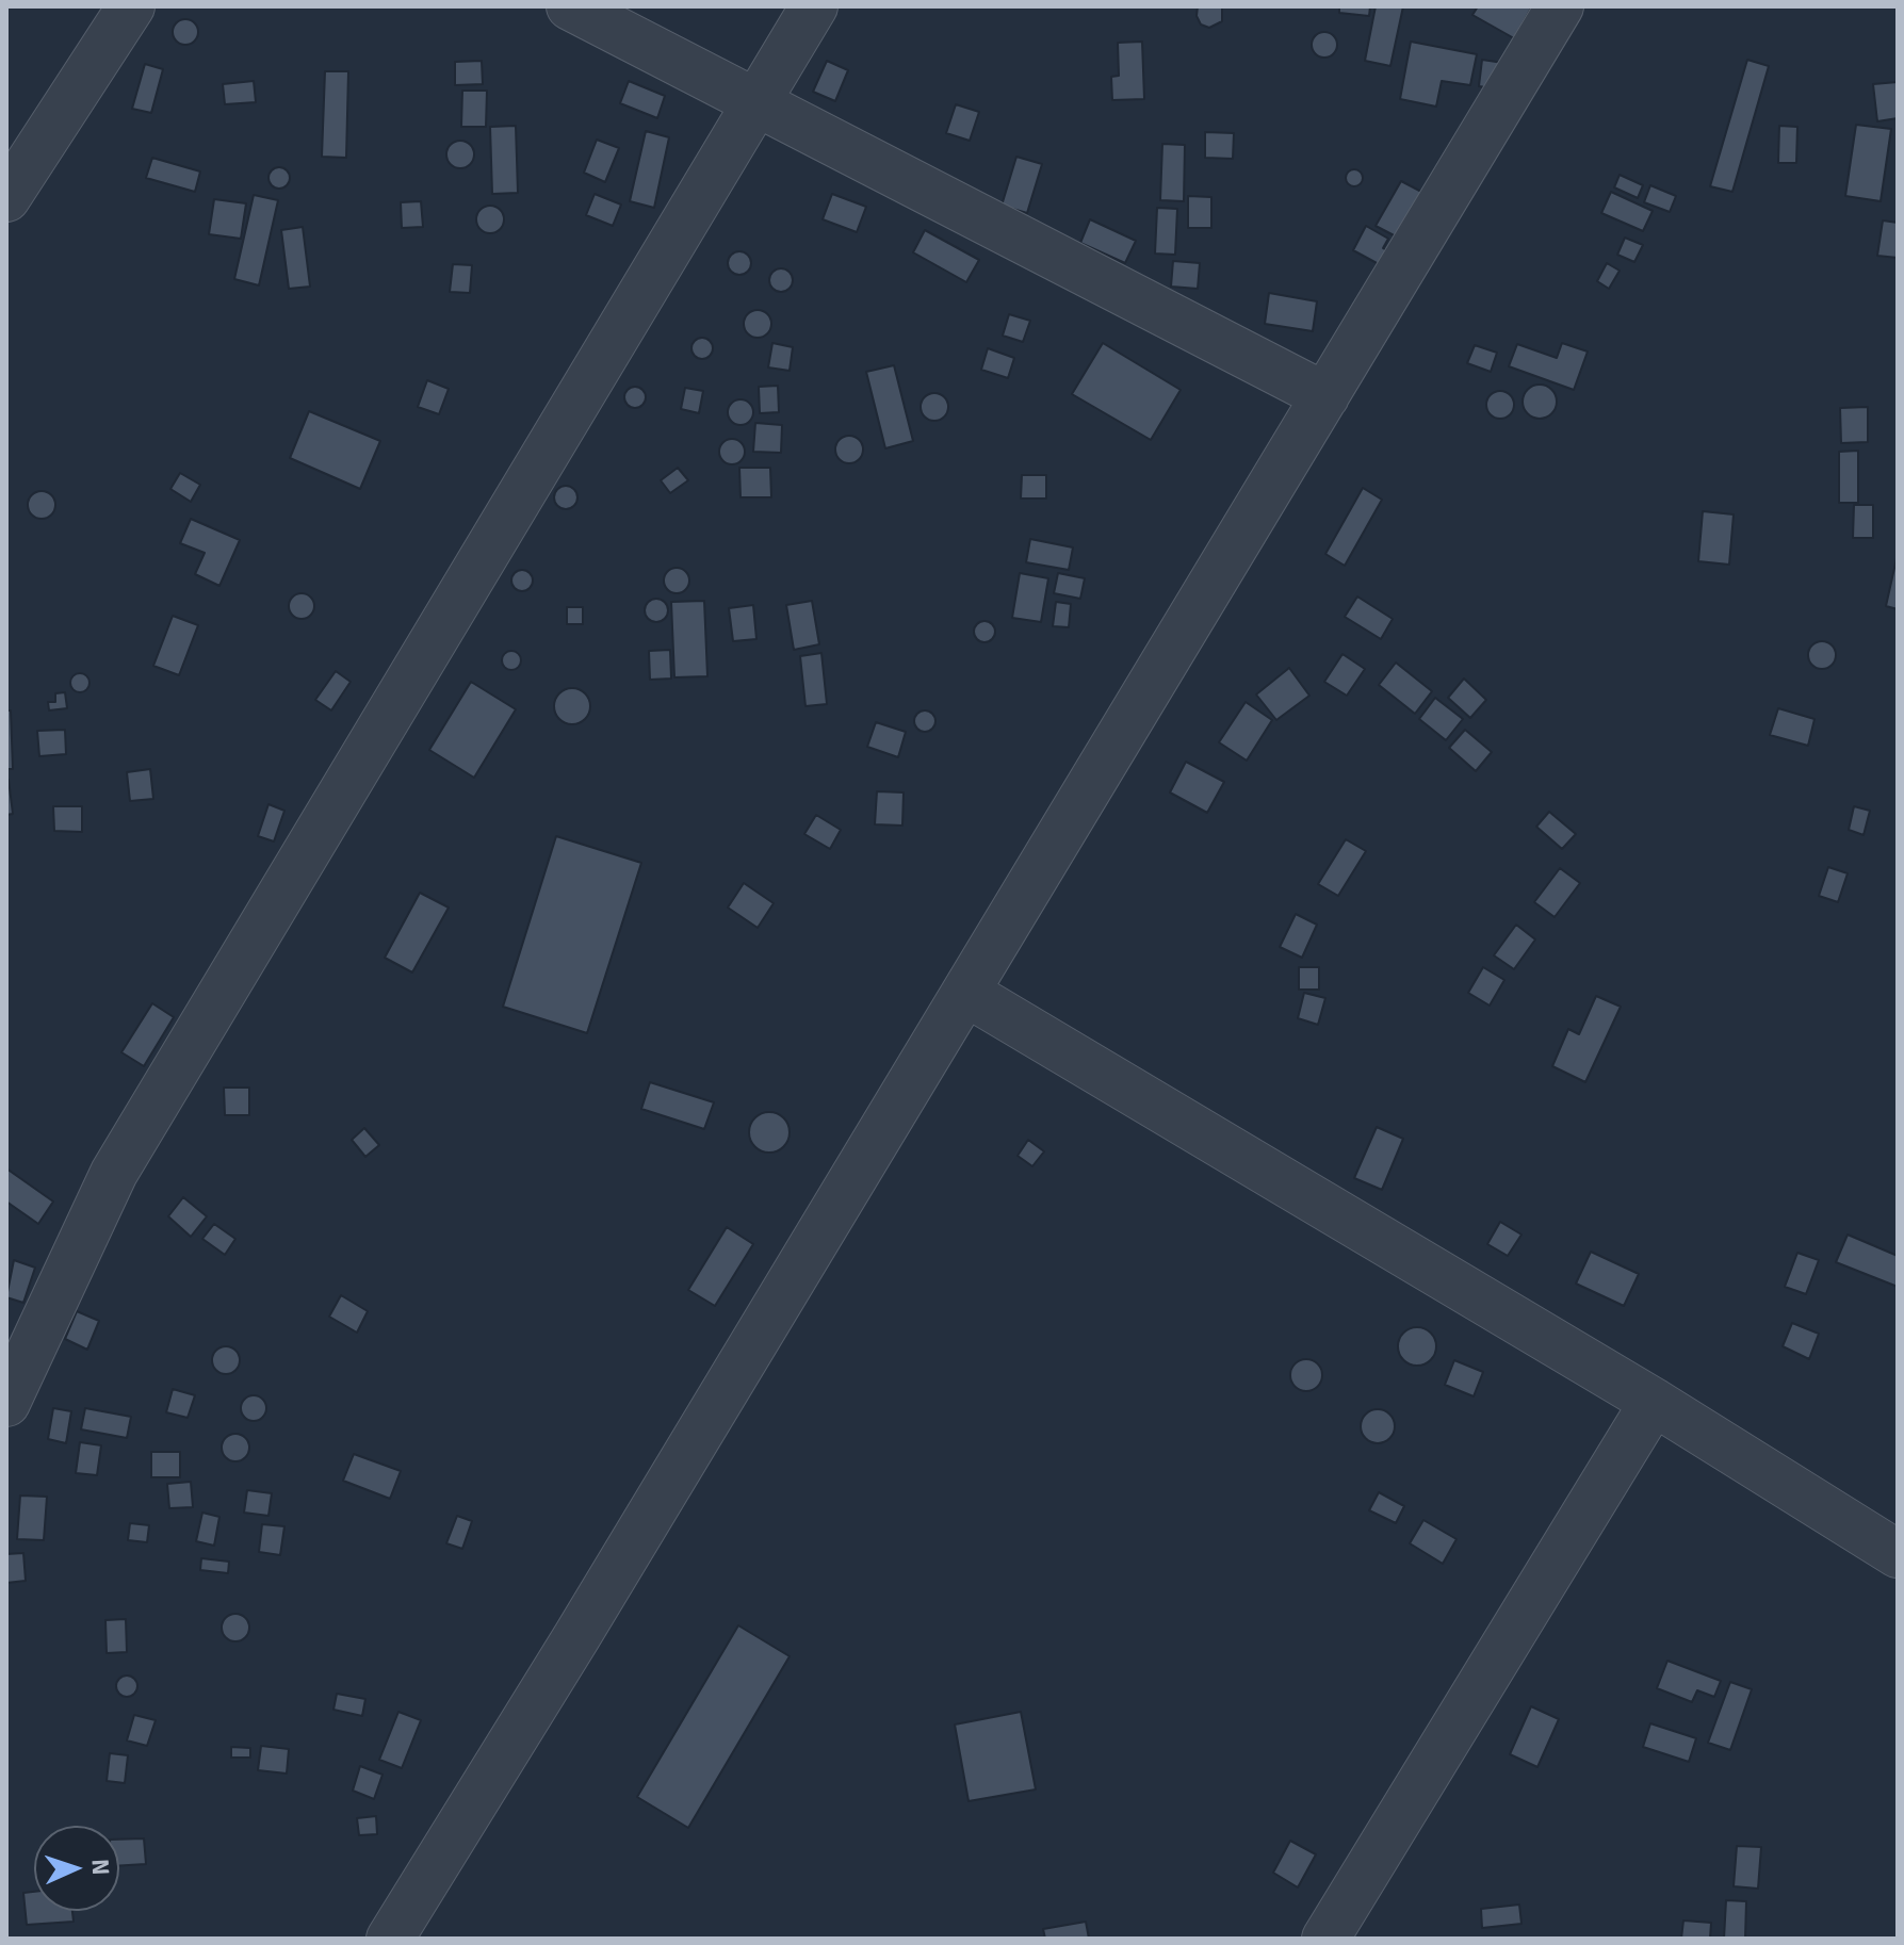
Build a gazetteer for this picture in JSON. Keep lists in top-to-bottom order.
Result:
{
  "north": "right"
}
